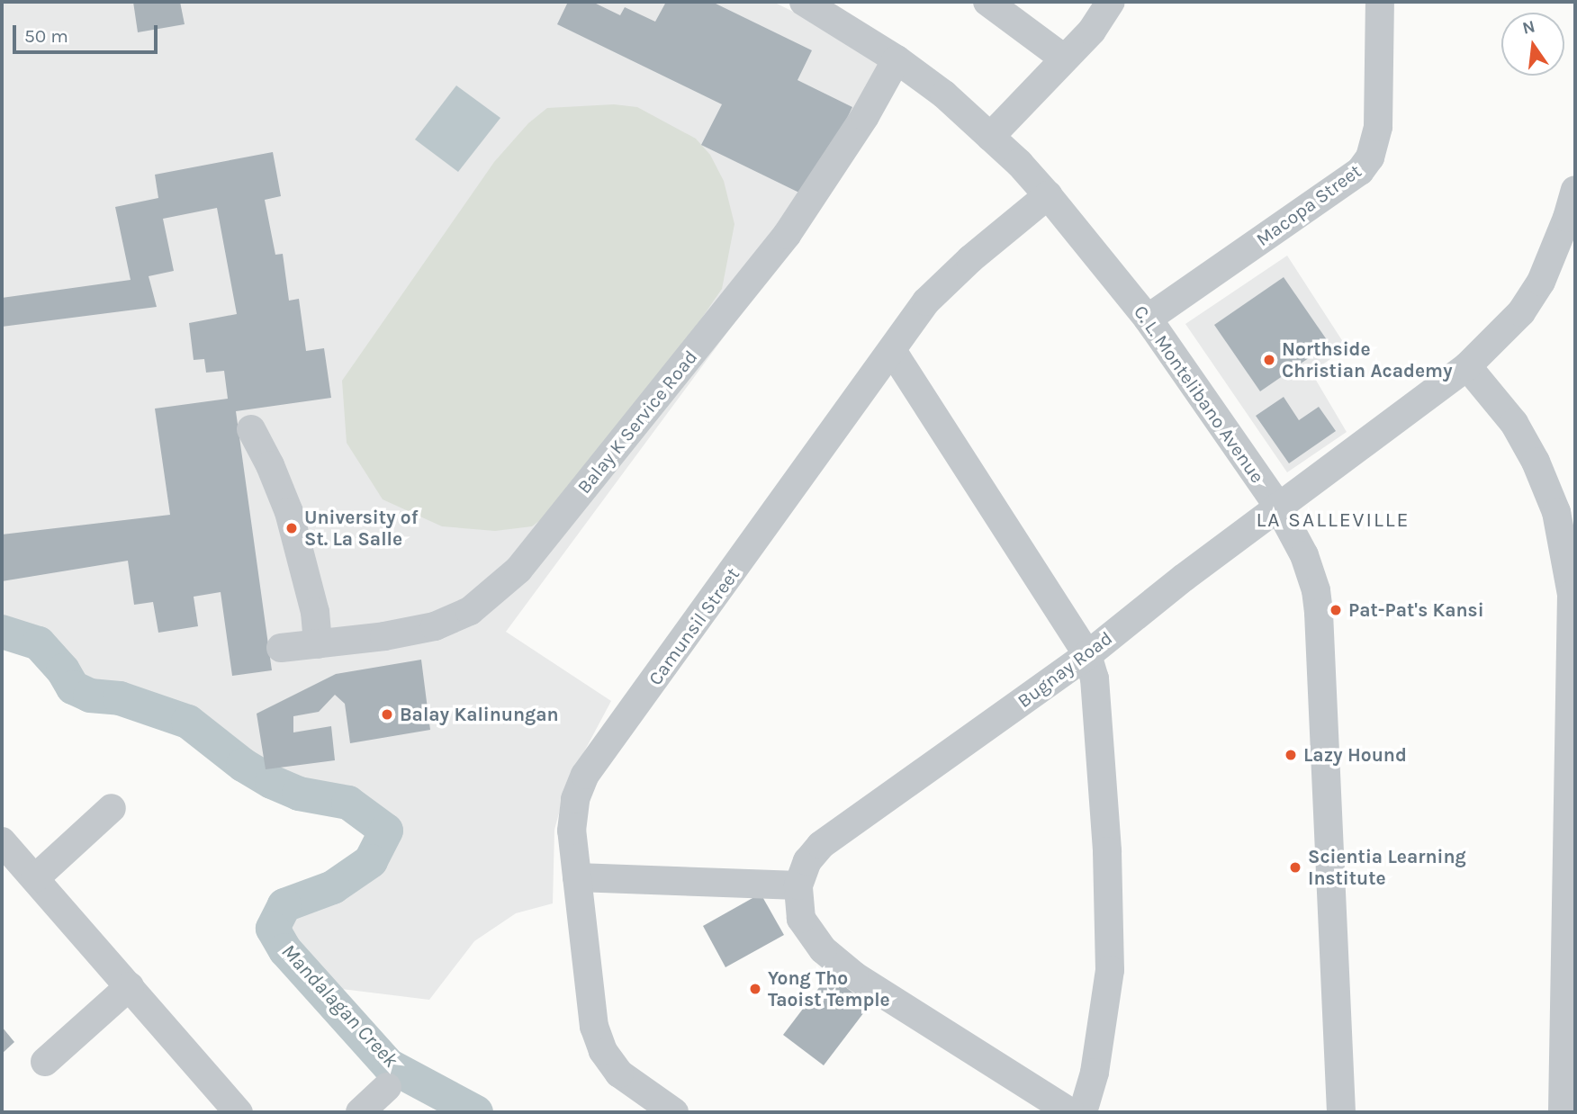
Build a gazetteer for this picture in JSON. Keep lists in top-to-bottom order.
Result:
{
  "streets": {
    "street": [
      "Macopa Street",
      "C. L. Montelibano Avenue",
      "Balay K Service Road",
      "Camunsil Street",
      "Bugnay Road"
    ]
  },
  "crossings": [
    ["Macopa Street", "C. L. Montelibano Avenue"],
    ["C. L. Montelibano Avenue", "Balay K Service Road"],
    ["C. L. Montelibano Avenue", "Camunsil Street"],
    ["C. L. Montelibano Avenue", "Bugnay Road"]
  ],
  "districts": ["LA SALLEVILLE"],
  "water": ["Mandalagan Creek"],
  "places": [
    "Northside Christian Academy",
    "University of St. La Salle",
    "Pat-Pat's Kansi",
    "Balay Kalinungan",
    "Lazy Hound",
    "Scientia Learning Institute",
    "Yong Tho Taoist Temple"
  ],
  "scale_bar": "50 m",
  "north": "top"
}
